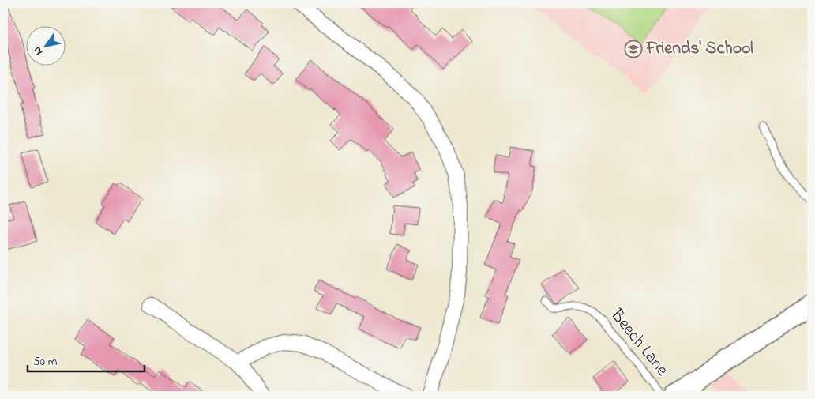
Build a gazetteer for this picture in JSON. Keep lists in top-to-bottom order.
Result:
{
  "streets": {
    "lane": ["Beech Lane"]
  },
  "places": {
    "school or university": ["Friends' School"]
  },
  "scale_bar": "50 m",
  "north": "bottom left"
}
